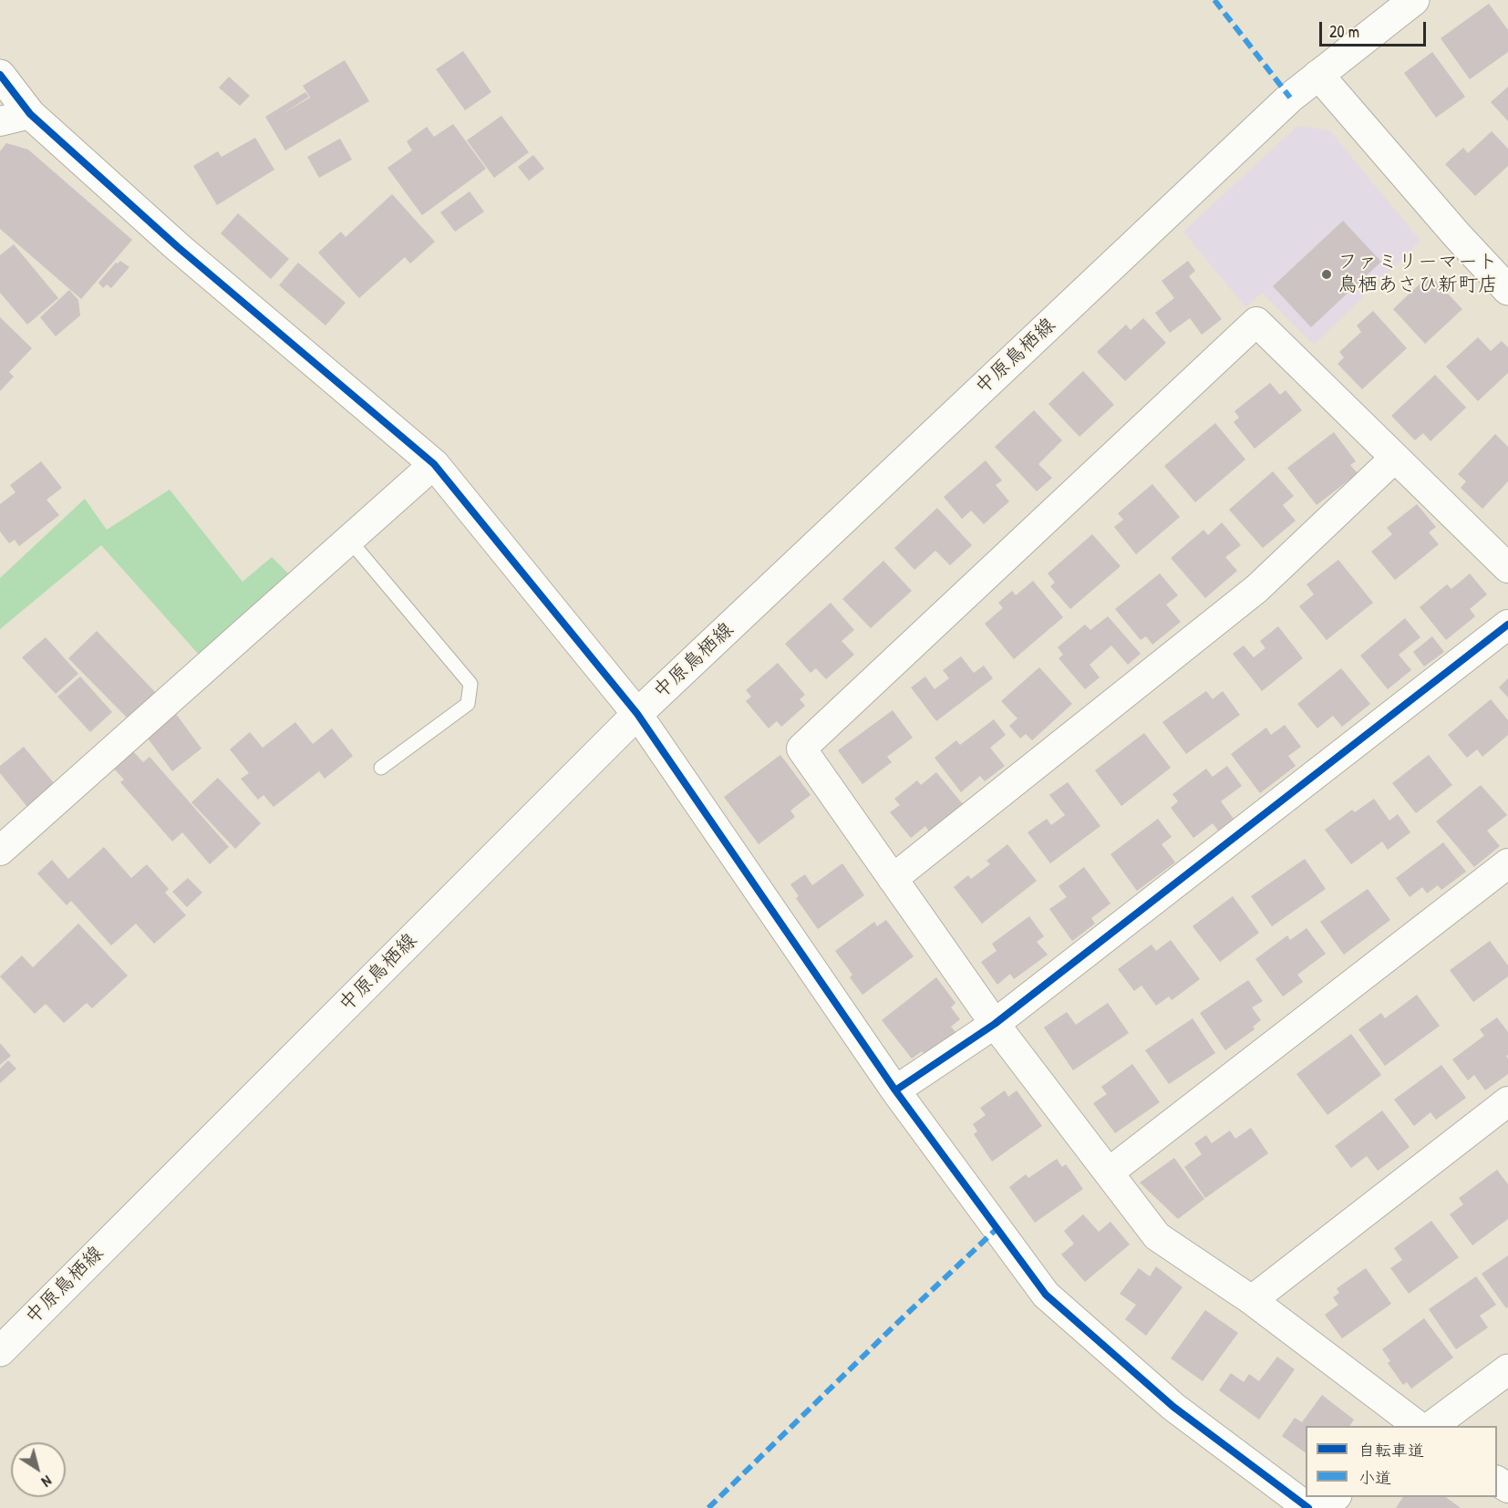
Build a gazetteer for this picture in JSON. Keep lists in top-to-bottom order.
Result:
{
  "streets": {
    "main road": ["中原鳥栖線"]
  },
  "places": ["ファミリーマート 鳥栖あさひ新町店"],
  "legend": ["自転車道", "小道"],
  "scale_bar": "20 m",
  "north": "bottom right"
}
